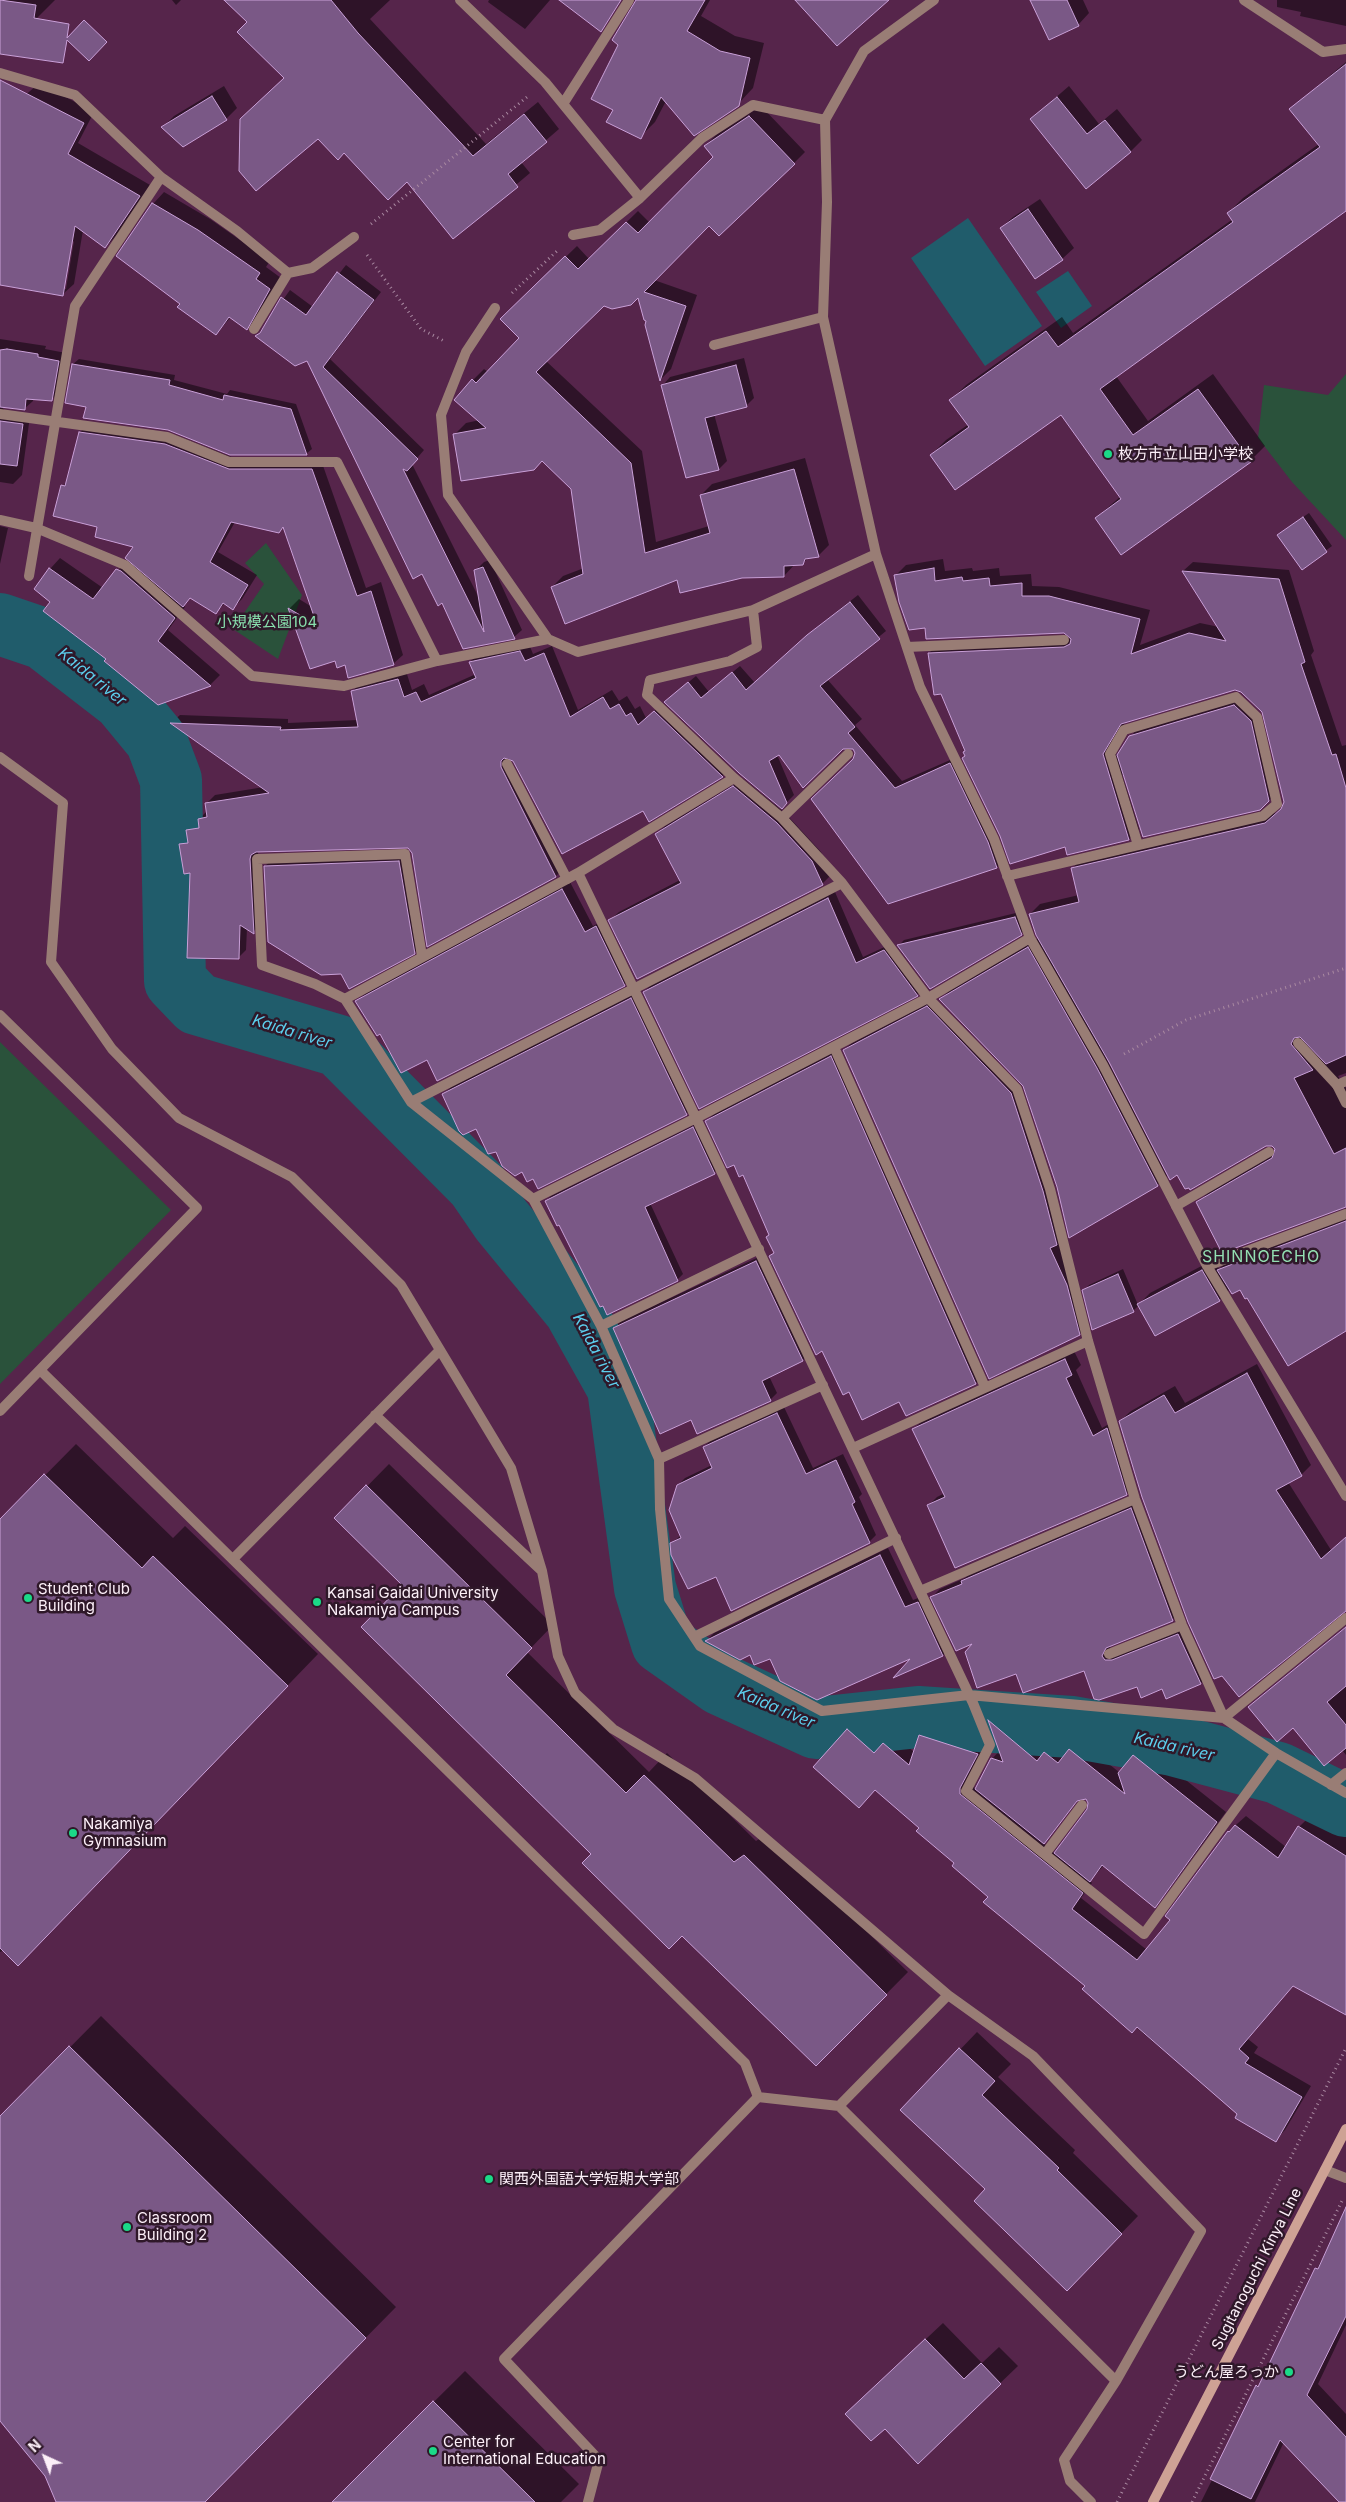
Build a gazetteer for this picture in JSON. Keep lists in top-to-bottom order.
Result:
{
  "streets": {
    "main road": ["Sugitanoguchi Kinya Line"]
  },
  "districts": ["SHINNOECHO"],
  "water": ["Kaida river"],
  "parks": ["小規模公園104"],
  "places": [
    "枚方市立山田小学校",
    "Student Club Building",
    "Kansai Gaidai University Nakamiya Campus",
    "Nakamiya Gymnasium",
    "関西外国語大学短期大学部",
    "Classroom Building 2",
    "うどん屋ろっか",
    "Center for International Education"
  ],
  "north": "top left"
}
